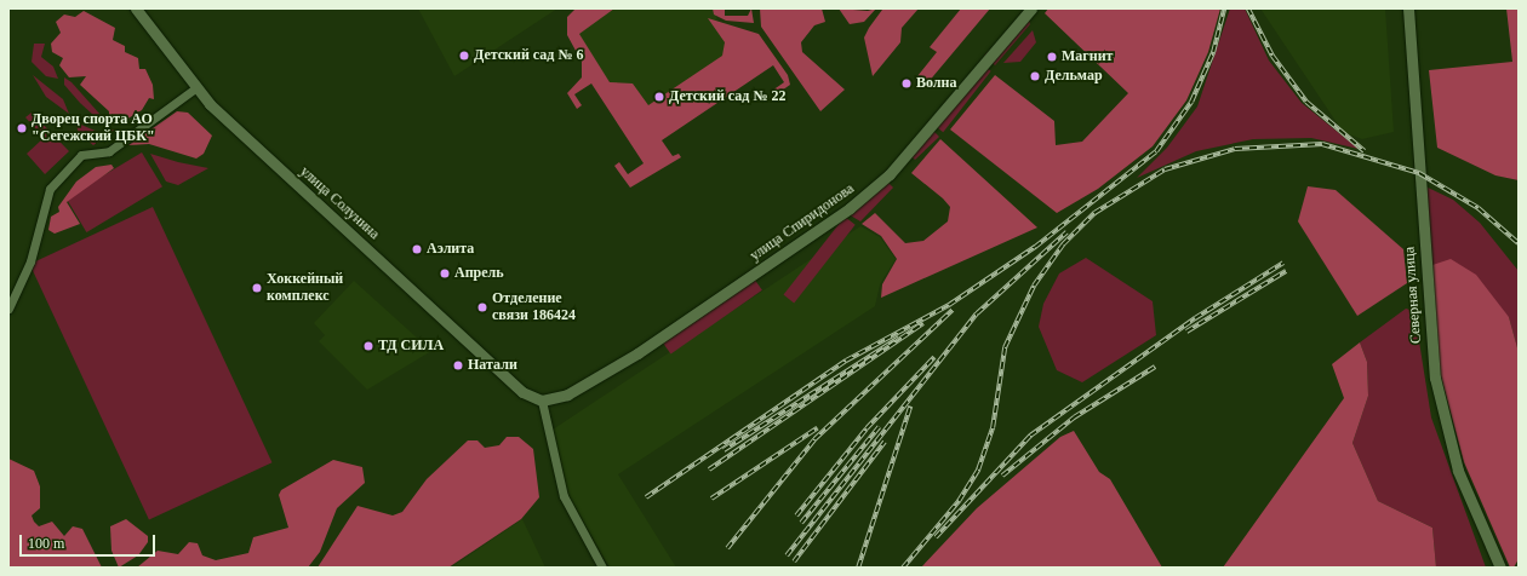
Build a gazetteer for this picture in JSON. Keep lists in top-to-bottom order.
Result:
{
  "streets": {
    "street": ["улица Солунина", "улица Спиридонова", "Северная улица"]
  },
  "crossings": [
    ["улица Солунина", "улица Спиридонова"]
  ],
  "places": [
    "Детский сад № 6",
    "Магнит",
    "Дельмар",
    "Волна",
    "Детский сад № 22",
    "Дворец спорта АО \"Сегежский ЦБК\"",
    "Аэлита",
    "Апрель",
    "Хоккейный комплекс",
    "Отделение связи 186424",
    "ТД СИЛА",
    "Натали"
  ],
  "scale_bar": "100 m"
}
